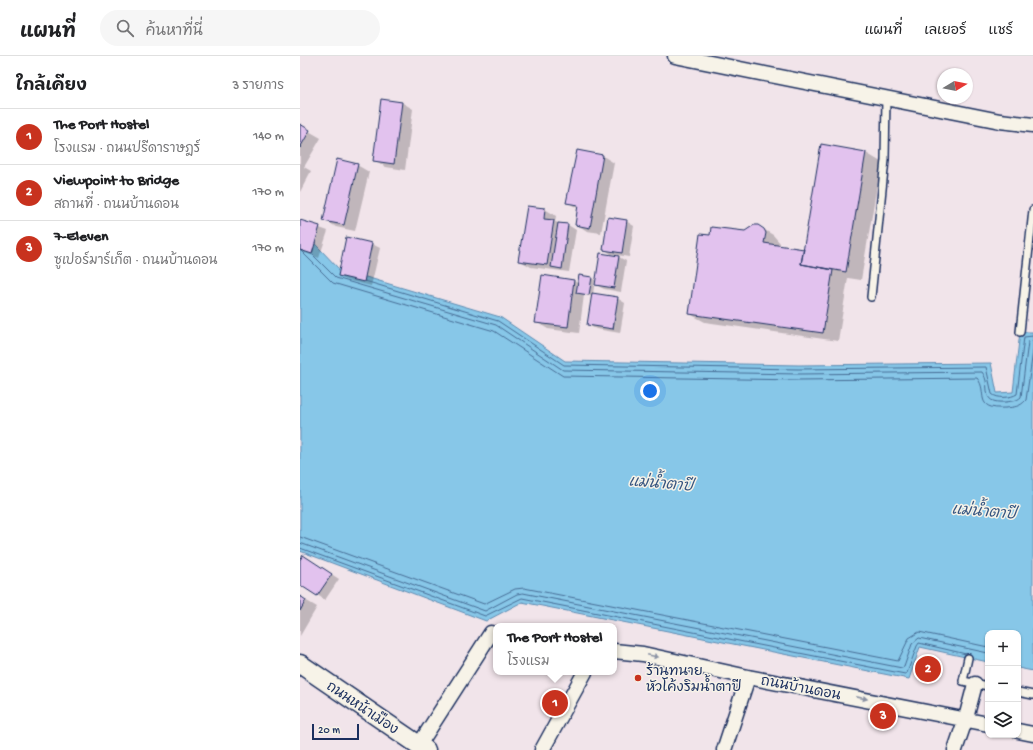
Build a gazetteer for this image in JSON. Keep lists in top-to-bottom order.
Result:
{
  "streets": {
    "street": ["ถนนบ้านดอน", "ถนนหน้าเมือง"]
  },
  "one_way": ["ถนนบ้านดอน"],
  "water": ["แม่น้ำตาปี"],
  "places": ["ร้านทนาย หัวโค้งริมน้ำตาปี"],
  "scale_bar": "20 m",
  "north": "right",
  "page": {
    "header": "แผนที่",
    "search": "ค้นหาที่นี่",
    "nav": ["แผนที่", "เลเยอร์", "แชร์"],
    "heading": ["ใกล้เคียง", "3 รายการ"],
    "list": [
      {
        "mark": "1",
        "name": "The Port Hostel",
        "note": "โรงแรม · ถนนปรีดาราษฎร์",
        "value": "140 m"
      },
      {
        "mark": "2",
        "name": "Viewpoint to Bridge",
        "note": "สถานที่ · ถนนบ้านดอน",
        "value": "170 m"
      },
      {
        "mark": "3",
        "name": "7-Eleven",
        "note": "ซูเปอร์มาร์เก็ต · ถนนบ้านดอน",
        "value": "170 m"
      }
    ],
    "popup": ["The Port Hostel", "โรงแรม"],
    "map_buttons": ["+", "−"],
    "pins": ["2", "1", "3"],
    "scale": "20 m"
  }
}
